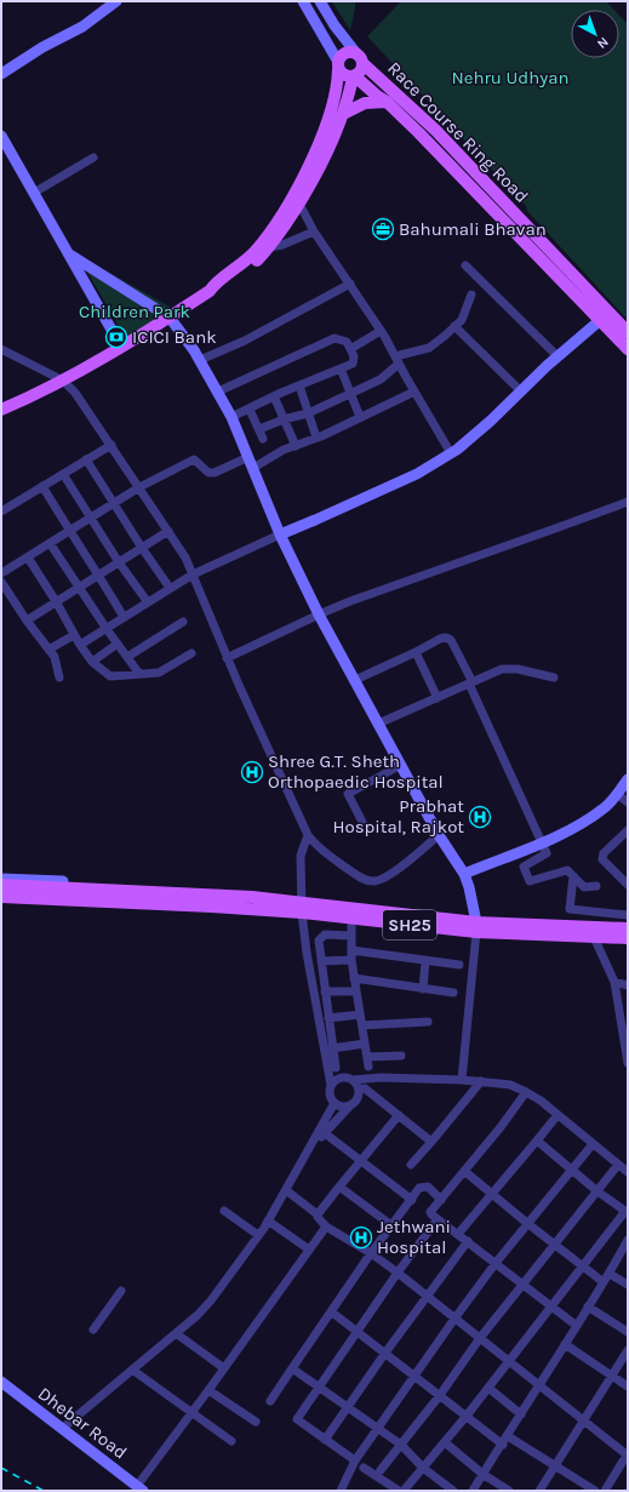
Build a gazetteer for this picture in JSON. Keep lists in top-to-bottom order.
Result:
{
  "streets": {
    "main road": ["Race Course Ring Road", "SH25"],
    "street": ["Dhebar Road"]
  },
  "parks": ["Nehru Udhyan", "Children Park"],
  "places": {
    "office": ["Bahumali Bhavan"],
    "bank": ["ICICI Bank"],
    "hospital": ["Shree G.T. Sheth Orthopaedic Hospital", "Prabhat Hospital, Rajkot", "Jethwani Hospital"]
  },
  "north": "bottom right"
}
